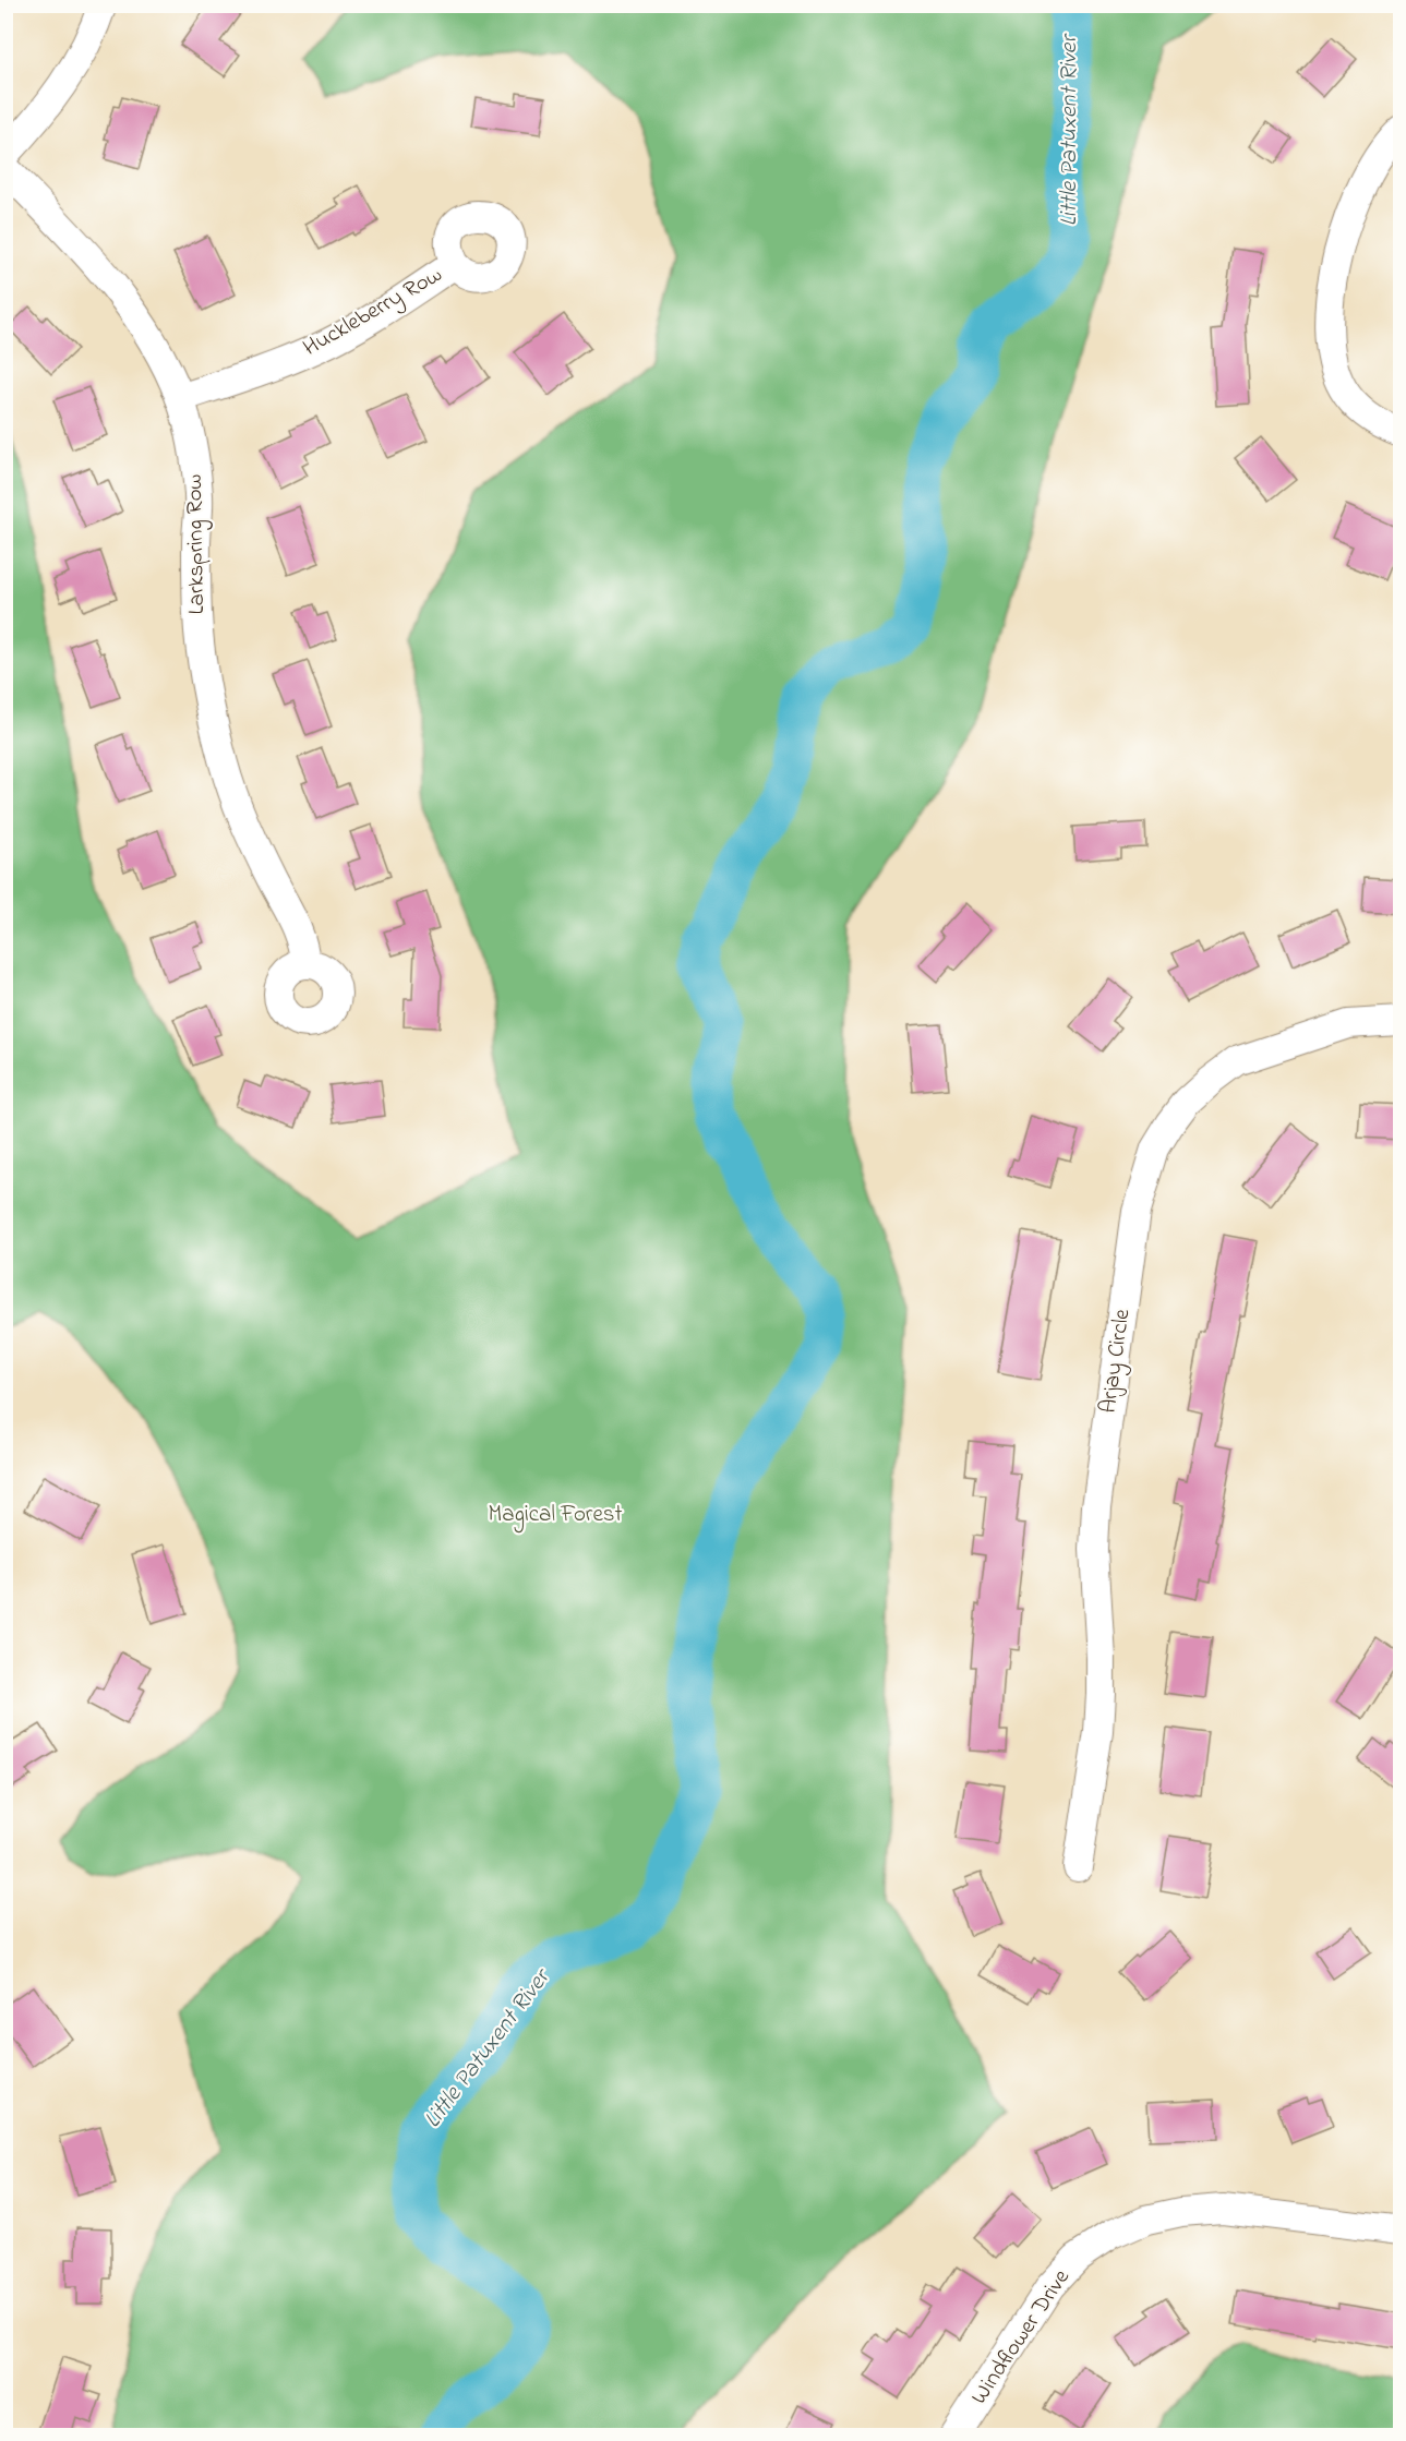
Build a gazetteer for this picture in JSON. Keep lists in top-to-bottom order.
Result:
{
  "streets": {
    "street": [
      "Huckleberry Row",
      "Larkspring Row",
      "Arjay Circle",
      "Windflower Drive"
    ]
  },
  "crossings": [
    ["Huckleberry Row", "Larkspring Row"]
  ],
  "water": ["Little Patuxent River"],
  "parks": ["Magical Forest"]
}
